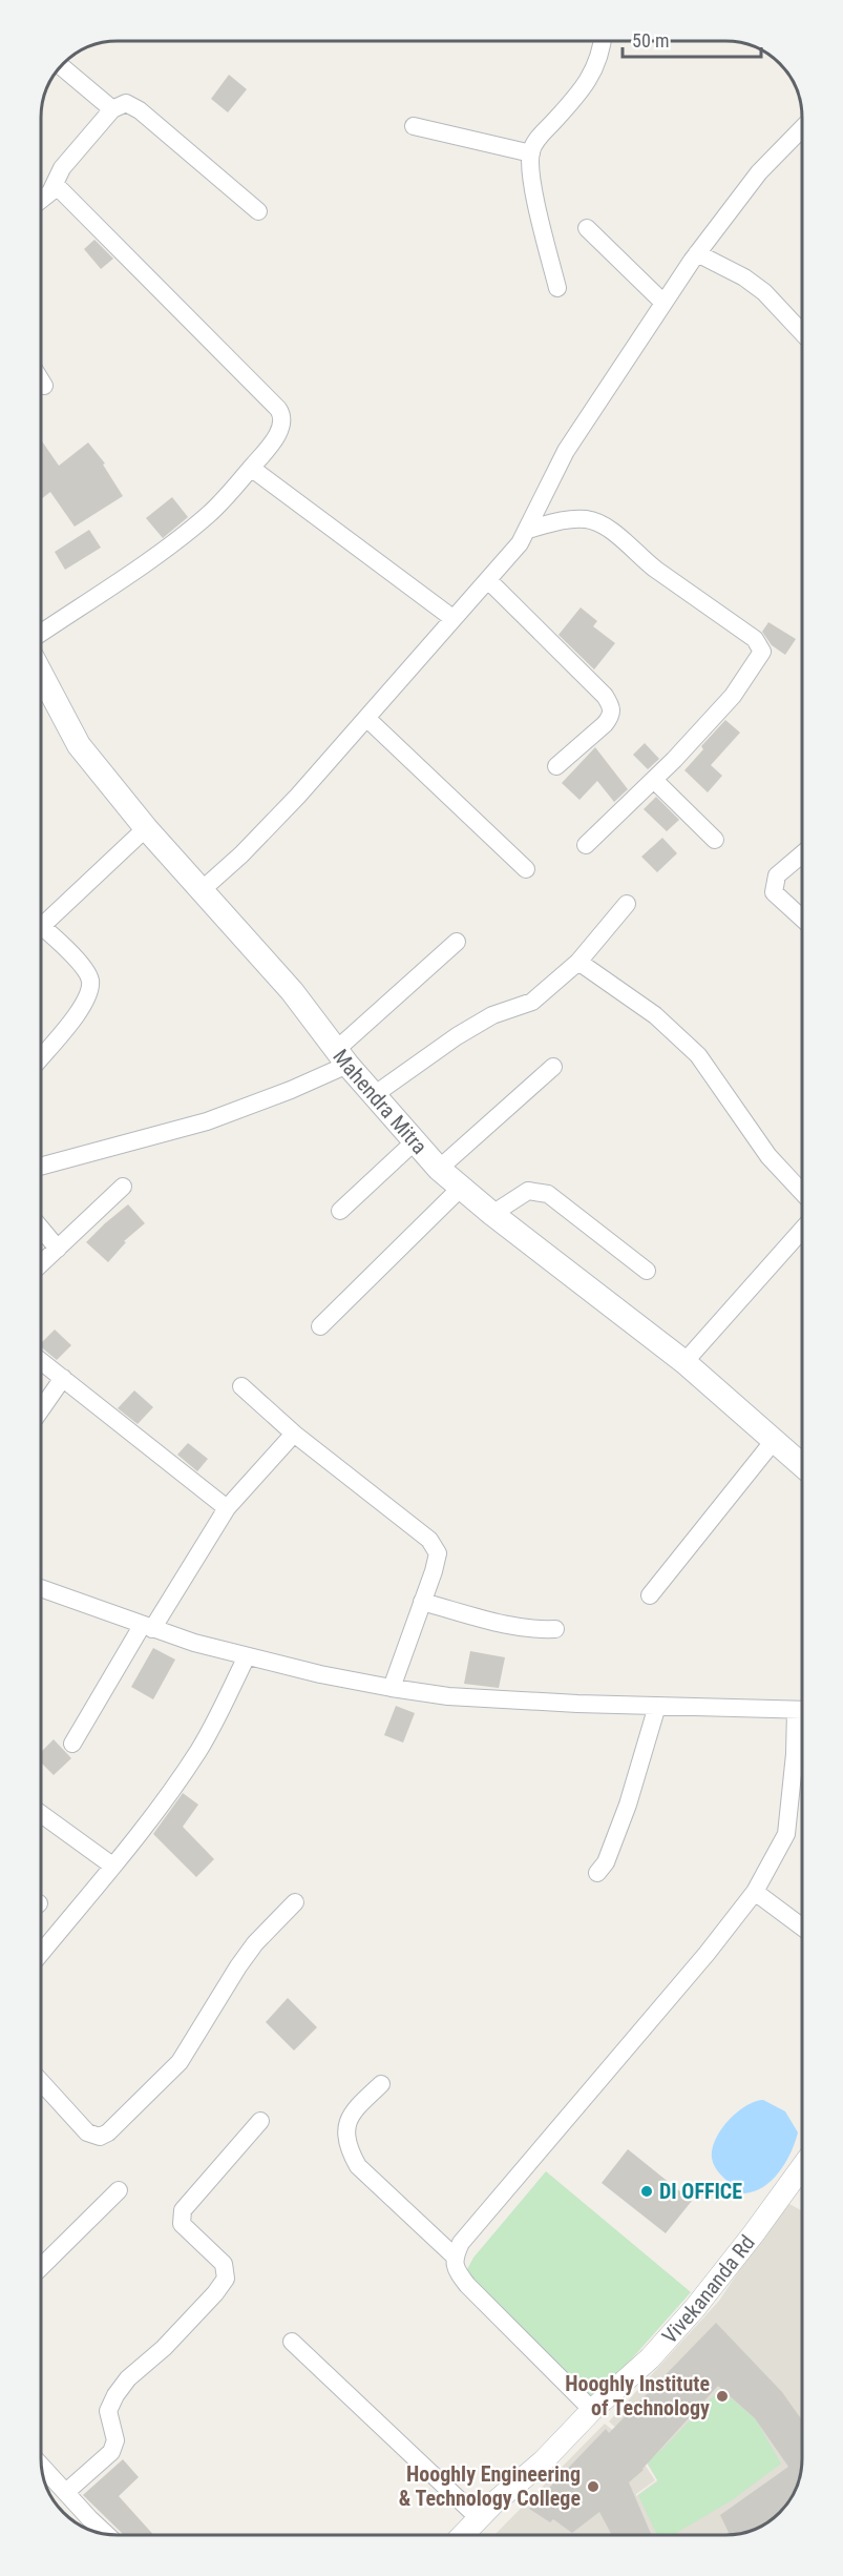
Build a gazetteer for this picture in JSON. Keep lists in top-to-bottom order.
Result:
{
  "streets": {
    "main road": ["Mahendra Mitra"],
    "street": ["Vivekananda Rd"]
  },
  "places": ["DI OFFICE", "Hooghly Institute of Technology", "Hooghly Engineering & Technology College"],
  "scale_bar": "50 m"
}
